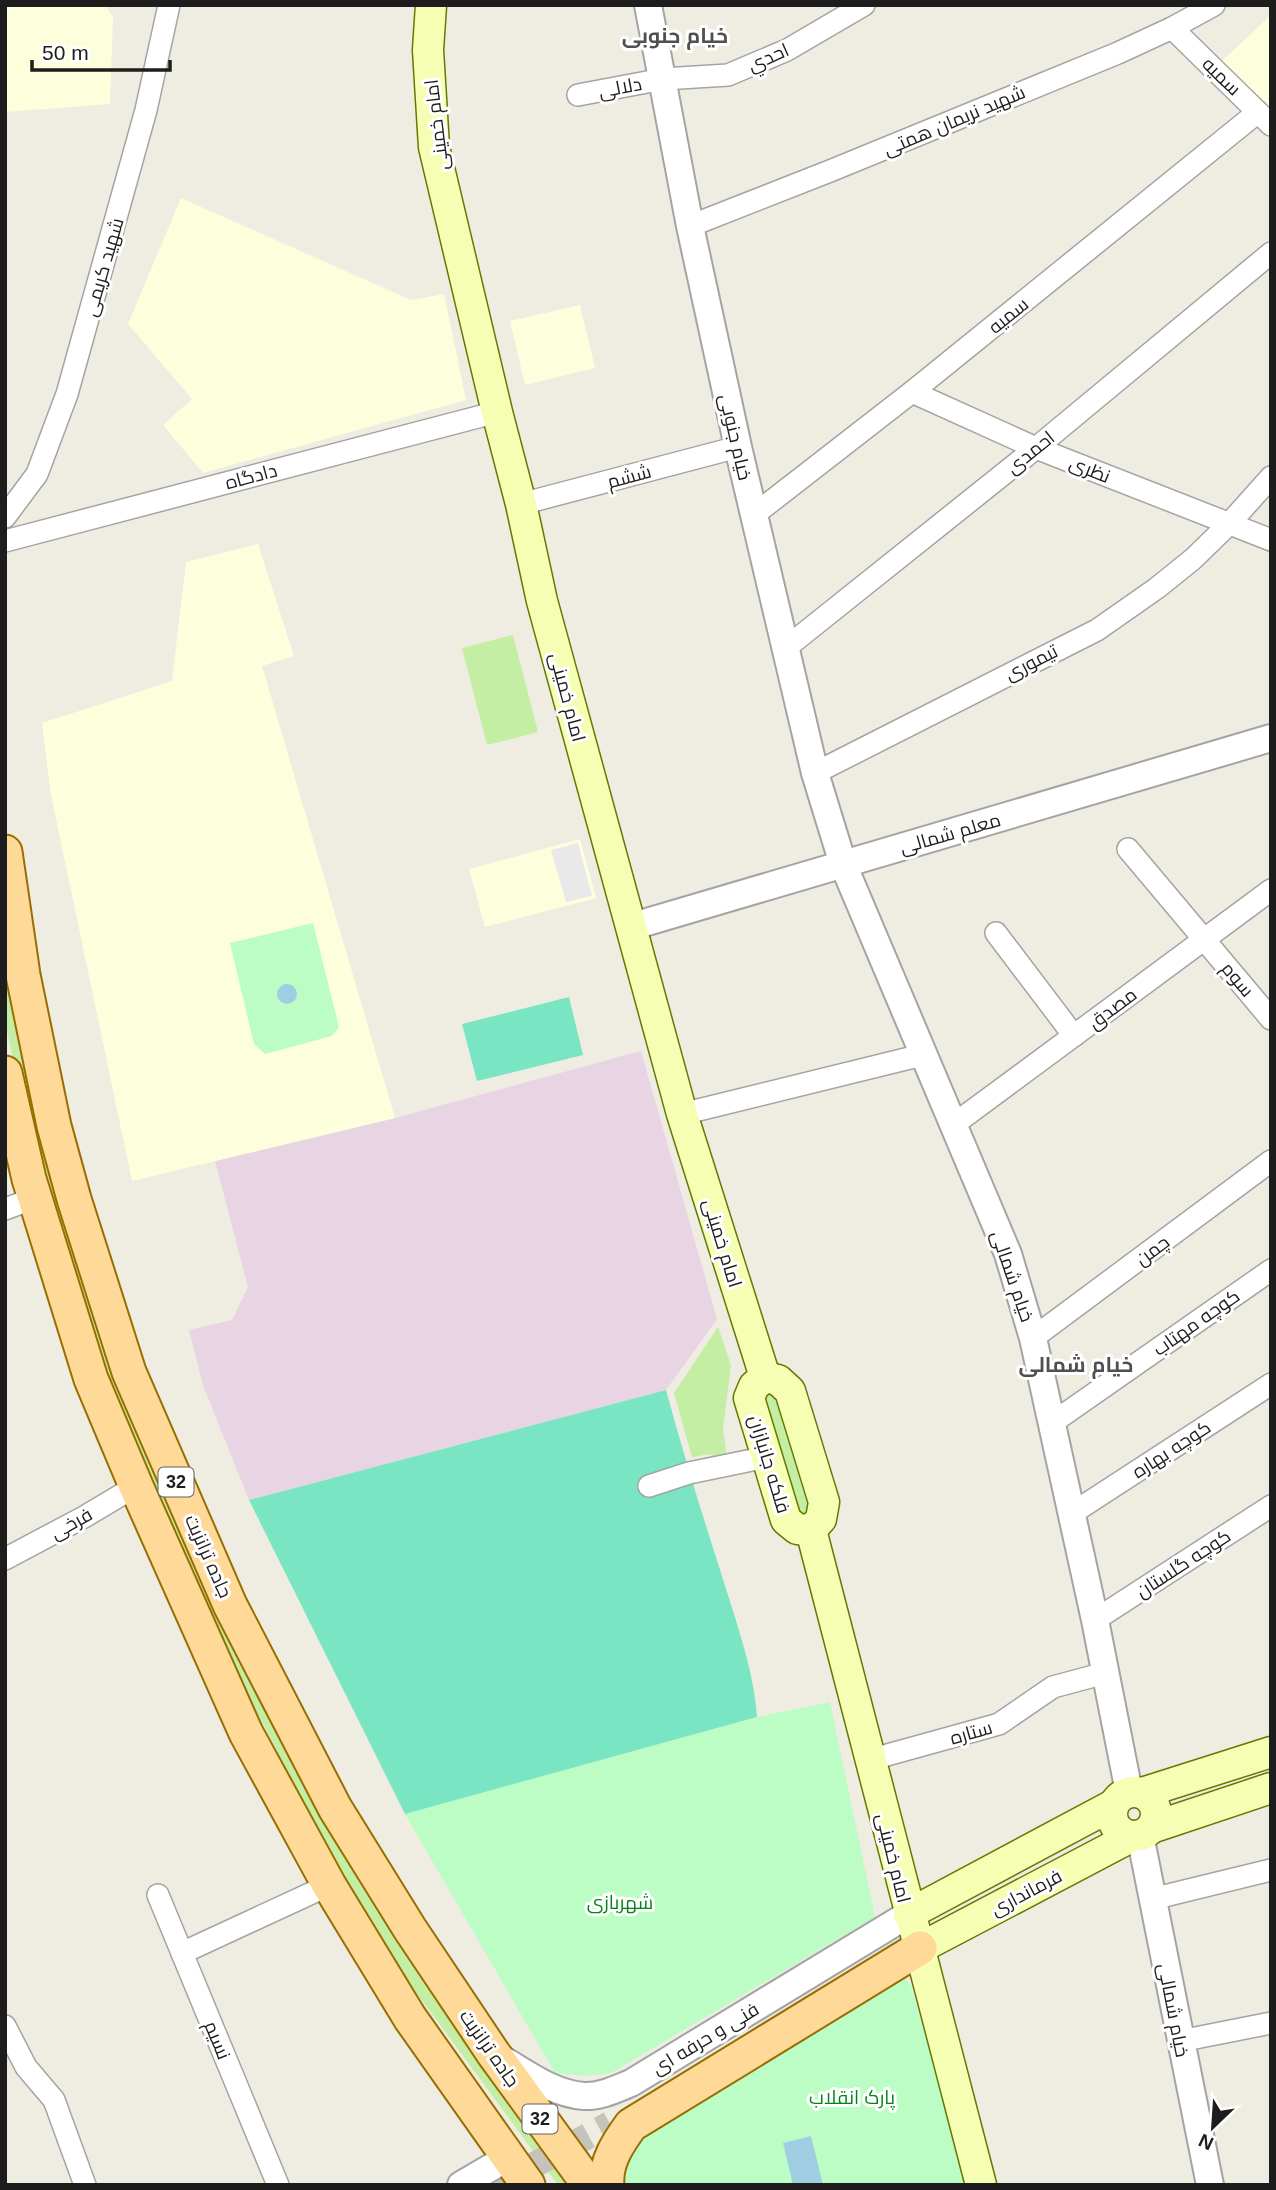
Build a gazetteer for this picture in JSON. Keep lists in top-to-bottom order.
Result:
{
  "streets": {
    "main road": [
      "امام خمینی",
      "فلکه جانبازان",
      "32",
      "جاده ترانزیت",
      "فرمانداری"
    ],
    "street": [
      "احدي",
      "سمیه",
      "دلالی",
      "شهید نریمان همتی",
      "شهید کریمی",
      "سميه",
      "خیام جنوبی",
      "احمدی",
      "نظری",
      "دادگاه",
      "ششم",
      "تیموری",
      "معلم شمالی",
      "سوم",
      "مصدق",
      "چمن",
      "خیام شمالی",
      "کوچه مهتاب",
      "کوچه بهاره",
      "فرخی",
      "کوچه گلستان",
      "ستاره",
      "فنی و حرفه ای",
      "نسيم"
    ]
  },
  "crossings": [
    ["احدي", "دلالی"],
    ["احدي", "خیام جنوبی"],
    ["سمیه", "شهید نریمان همتی"],
    ["سمیه", "سميه"],
    ["دلالی", "خیام جنوبی"],
    ["شهید نریمان همتی", "خیام جنوبی"],
    ["امام خمینی", "دادگاه"],
    ["امام خمینی", "ششم"],
    ["امام خمینی", "معلم شمالی"],
    ["امام خمینی", "فلکه جانبازان"],
    ["امام خمینی", "ستاره"],
    ["امام خمینی", "فرمانداری"],
    ["امام خمینی", "فنی و حرفه ای"],
    ["سميه", "خیام جنوبی"],
    ["سميه", "نظری"],
    ["خیام جنوبی", "احمدی"],
    ["خیام جنوبی", "ششم"],
    ["خیام جنوبی", "تیموری"],
    ["خیام جنوبی", "معلم شمالی"],
    ["خیام جنوبی", "خیام شمالی"],
    ["احمدی", "نظری"],
    ["نظری", "تیموری"],
    ["معلم شمالی", "خیام شمالی"],
    ["سوم", "مصدق"],
    ["مصدق", "خیام شمالی"],
    ["چمن", "خیام شمالی"],
    ["خیام شمالی", "کوچه مهتاب"],
    ["خیام شمالی", "کوچه بهاره"],
    ["خیام شمالی", "کوچه گلستان"],
    ["خیام شمالی", "ستاره"],
    ["خیام شمالی", "فرمانداری"],
    ["فرخی", "جاده ترانزیت"],
    ["جاده ترانزیت", "فنی و حرفه ای"],
    ["فرمانداری", "فنی و حرفه ای"]
  ],
  "districts": ["خیام جنوبی", "خیام شمالی"],
  "parks": ["شهربازی", "پارک انقلاب"],
  "scale_bar": "50 m",
  "north": "bottom left"
}
